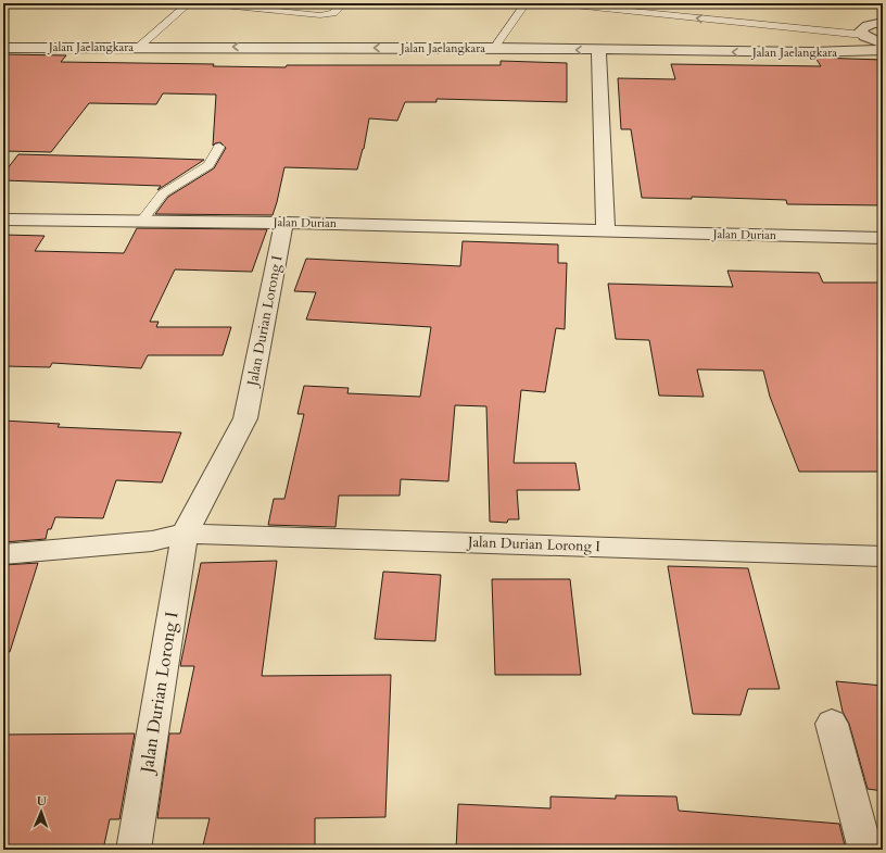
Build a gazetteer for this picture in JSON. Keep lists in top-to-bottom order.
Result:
{
  "streets": {
    "street": ["Jalan Jaelangkara", "Jalan Durian", "Jalan Durian Lorong I"]
  },
  "crossings": [
    ["Jalan Durian", "Jalan Durian Lorong I"]
  ],
  "one_way": ["Jalan Jaelangkara"],
  "north": "top"
}
